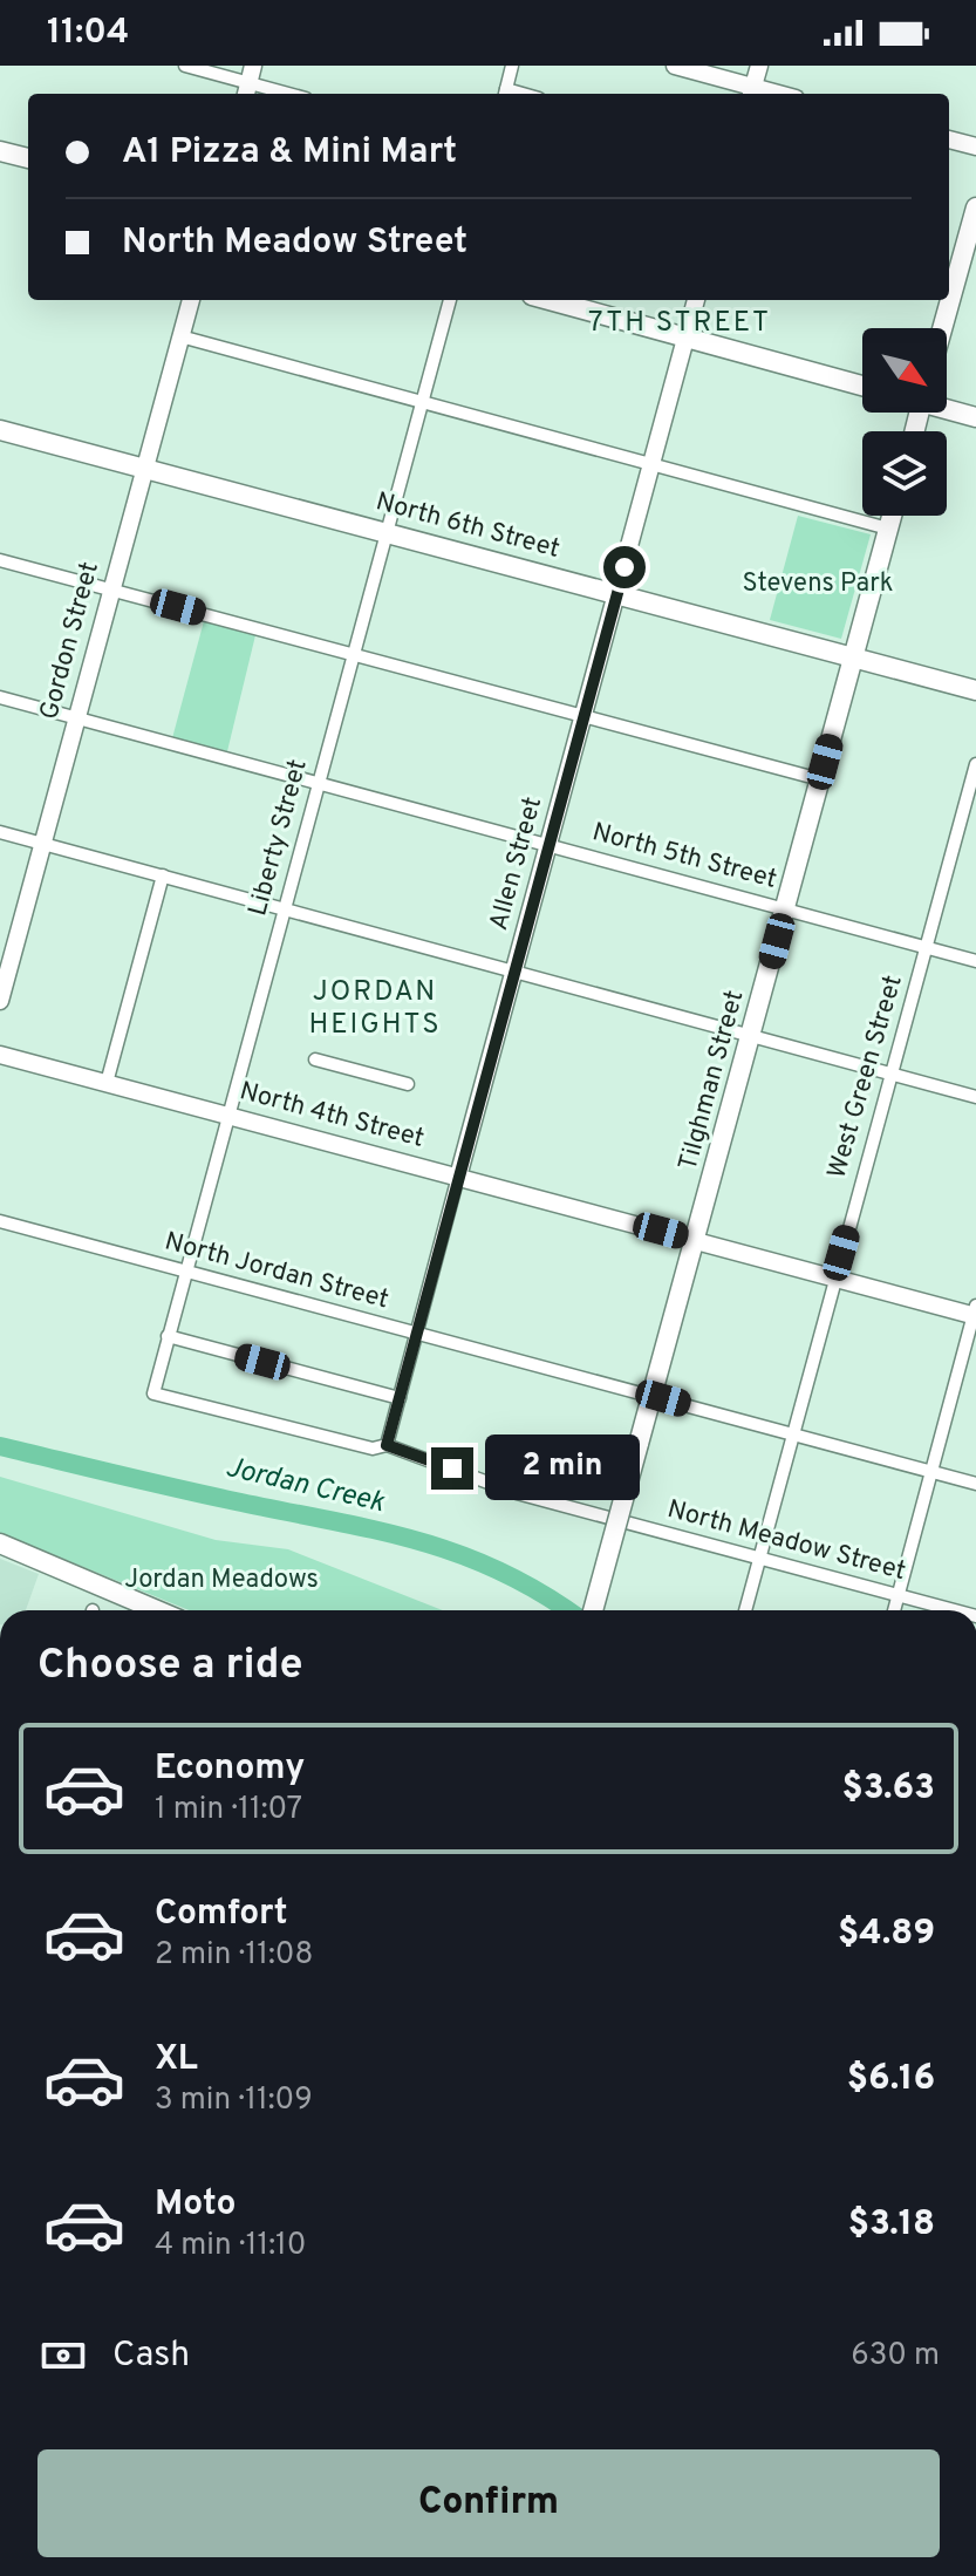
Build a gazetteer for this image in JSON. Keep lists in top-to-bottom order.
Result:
{
  "streets": {
    "main road": ["North 6th Street", "Tilghman Street"],
    "street": [
      "Gordon Street",
      "Liberty Street",
      "North 5th Street",
      "Allen Street",
      "West Green Street",
      "North 4th Street",
      "North Jordan Street",
      "North Meadow Street"
    ]
  },
  "crossings": [
    ["North 6th Street", "Gordon Street"],
    ["North 6th Street", "Liberty Street"],
    ["North 6th Street", "Allen Street"],
    ["North 6th Street", "Tilghman Street"],
    ["Gordon Street", "North 5th Street"],
    ["Liberty Street", "North 5th Street"],
    ["Liberty Street", "North 4th Street"],
    ["Liberty Street", "North Jordan Street"],
    ["Liberty Street", "North Meadow Street"],
    ["North 5th Street", "Allen Street"],
    ["North 5th Street", "West Green Street"],
    ["North 5th Street", "Tilghman Street"],
    ["Allen Street", "North 4th Street"],
    ["Allen Street", "North Jordan Street"],
    ["Allen Street", "North Meadow Street"],
    ["West Green Street", "North 4th Street"],
    ["West Green Street", "North Jordan Street"],
    ["West Green Street", "North Meadow Street"],
    ["Tilghman Street", "North 4th Street"],
    ["Tilghman Street", "North Jordan Street"]
  ],
  "districts": ["7TH STREET", "JORDAN HEIGHTS"],
  "water": ["Jordan Creek"],
  "parks": ["Stevens Park", "Jordan Meadows"],
  "north": "bottom right",
  "page": {
    "status": "11:04",
    "banner": ["A1 Pizza & Mini Mart", "North Meadow Street"],
    "bubble": "2 min",
    "heading": "Choose a ride",
    "list": [
      {
        "name": "Economy",
        "note": "1 min · 11:07",
        "value": "$3.63"
      },
      {
        "name": "Comfort",
        "note": "2 min · 11:08",
        "value": "$4.89"
      },
      {
        "name": "XL",
        "note": "3 min · 11:09",
        "value": "$6.16"
      },
      {
        "name": "Moto",
        "note": "4 min · 11:10",
        "value": "$3.18"
      }
    ],
    "pay": ["Cash", "630 m"],
    "buttons": "Confirm"
  }
}
